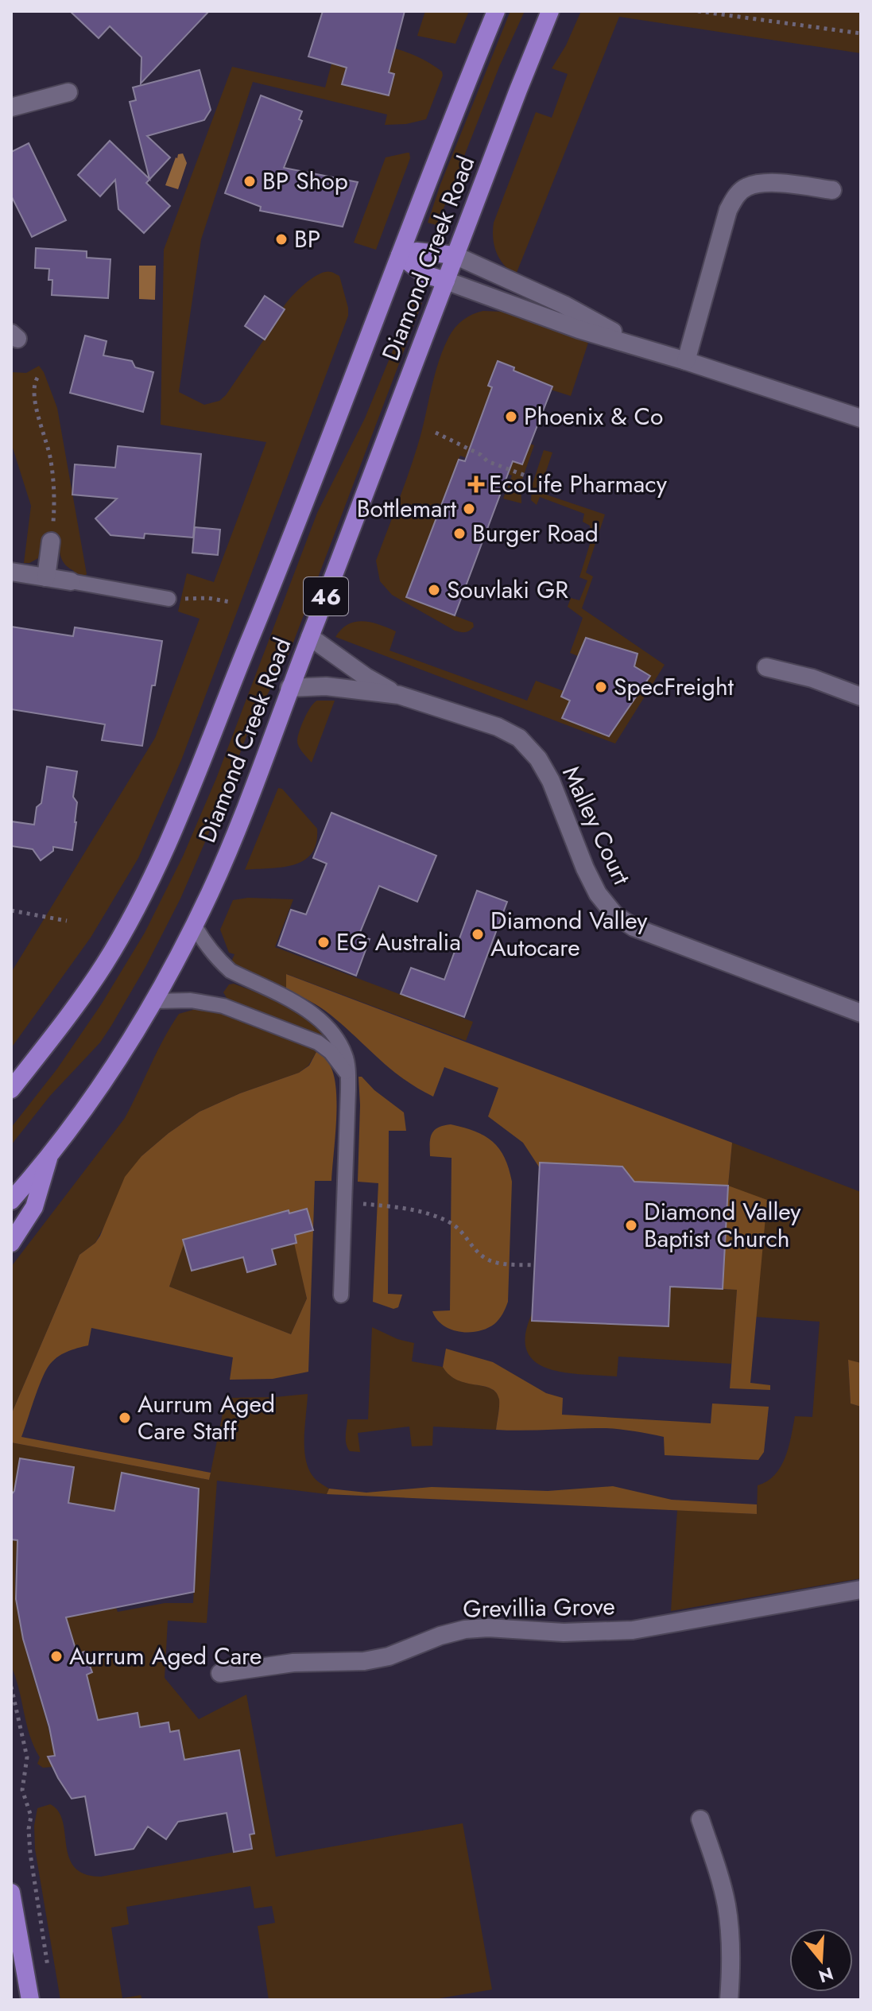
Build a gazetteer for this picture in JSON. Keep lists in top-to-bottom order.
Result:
{
  "streets": {
    "main road": ["Diamond Creek Road", "46"],
    "street": ["Malley Court", "Grevillia Grove"]
  },
  "crossings": [
    ["Diamond Creek Road", "Malley Court"]
  ],
  "places": {
    "other": [
      "BP Shop",
      "BP",
      "Phoenix & Co",
      "Bottlemart",
      "Burger Road",
      "Souvlaki GR",
      "SpecFreight",
      "Diamond Valley Autocare",
      "EG Australia",
      "Diamond Valley Baptist Church",
      "Aurrum Aged Care Staff",
      "Aurrum Aged Care"
    ],
    "health": ["EcoLife Pharmacy"]
  },
  "north": "bottom"
}
